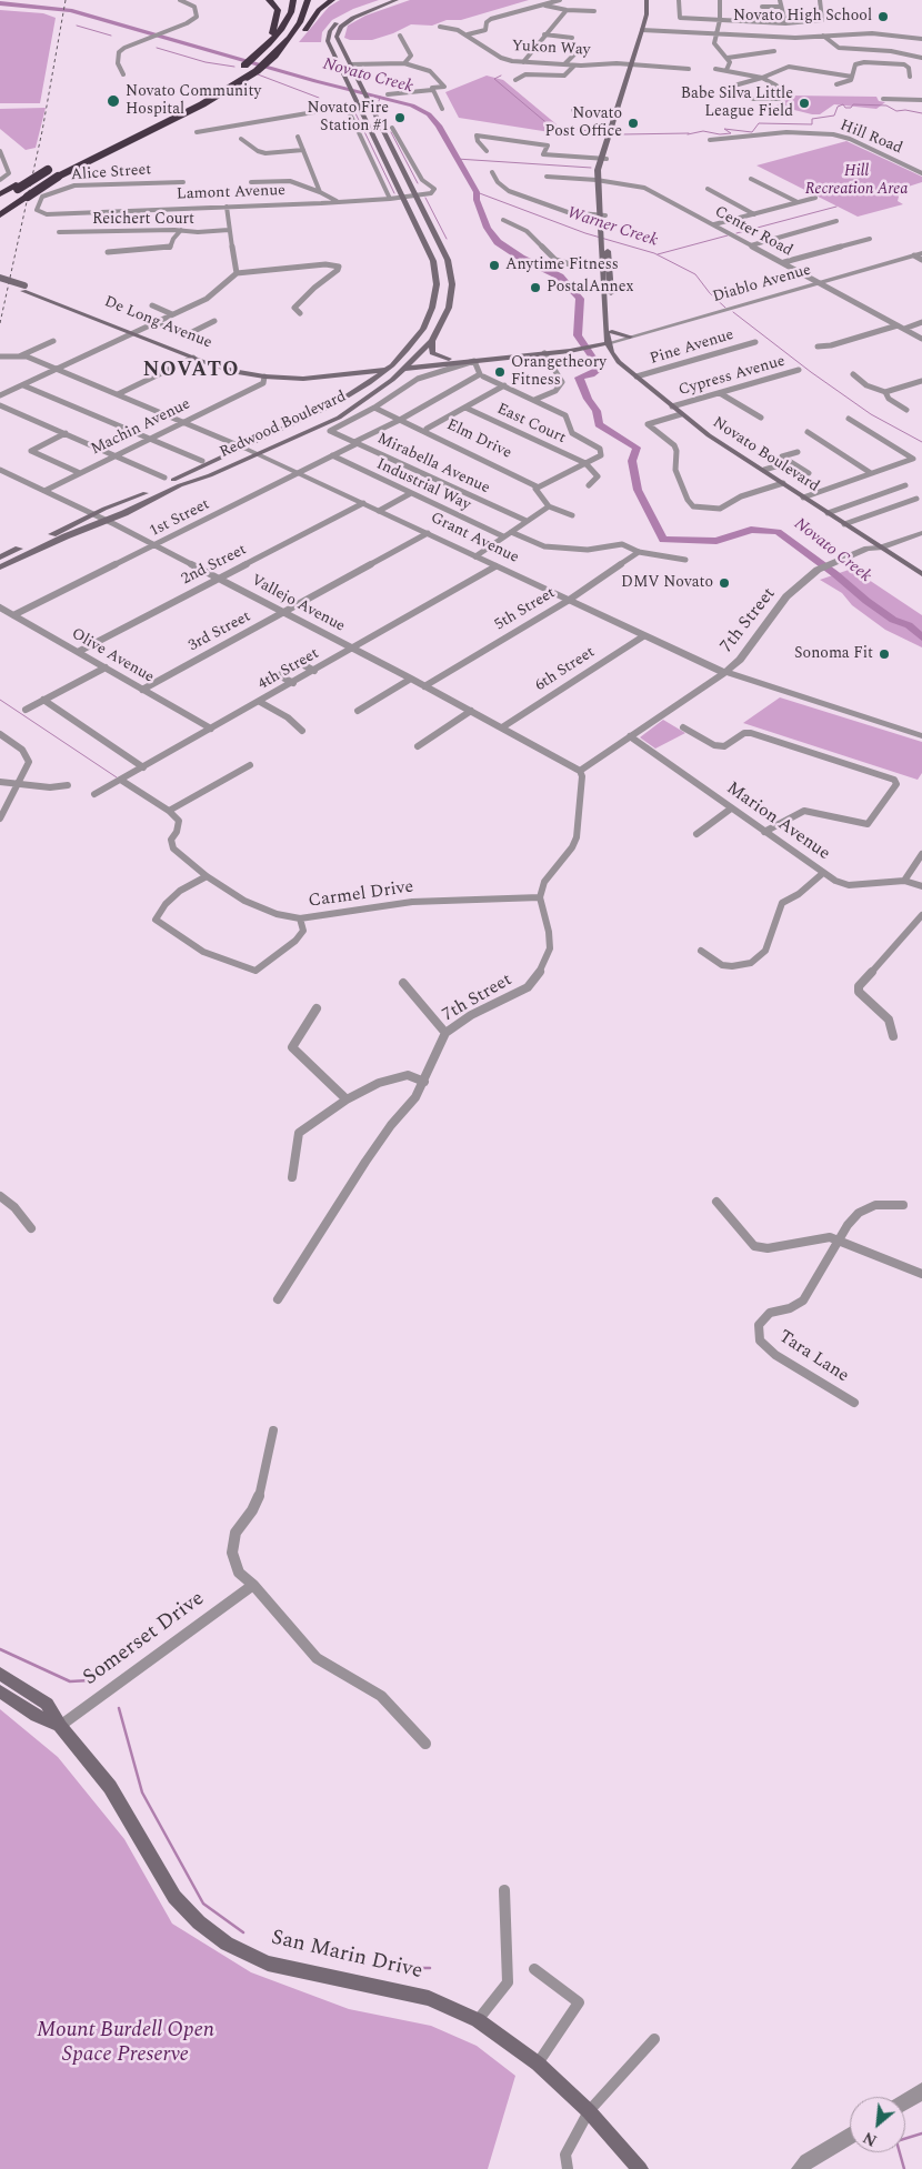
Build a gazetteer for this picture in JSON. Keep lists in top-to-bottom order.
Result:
{
  "streets": {
    "main road": [
      "Diablo Avenue",
      "De Long Avenue",
      "Redwood Boulevard",
      "Novato Boulevard",
      "San Marin Drive"
    ],
    "street": [
      "Yukon Way",
      "Hill Road",
      "Alice Street",
      "Lamont Avenue",
      "Reichert Court",
      "Center Road",
      "Pine Avenue",
      "Cypress Avenue",
      "East Court",
      "Machin Avenue",
      "Elm Drive",
      "Mirabella Avenue",
      "Industrial Way",
      "1st Street",
      "Grant Avenue",
      "2nd Street",
      "Vallejo Avenue",
      "5th Street",
      "7th Street",
      "3rd Street",
      "Olive Avenue",
      "4th Street",
      "6th Street",
      "Marion Avenue",
      "Carmel Drive",
      "Tara Lane",
      "Somerset Drive"
    ]
  },
  "crossings": [
    ["Alice Street", "Lamont Avenue"],
    ["Lamont Avenue", "Redwood Boulevard"],
    ["Center Road", "Diablo Avenue"],
    ["Diablo Avenue", "Novato Boulevard"],
    ["De Long Avenue", "Redwood Boulevard"],
    ["De Long Avenue", "Machin Avenue"],
    ["Pine Avenue", "Novato Boulevard"],
    ["Cypress Avenue", "Novato Boulevard"],
    ["Redwood Boulevard", "Grant Avenue"],
    ["Redwood Boulevard", "Vallejo Avenue"],
    ["Machin Avenue", "Grant Avenue"],
    ["Machin Avenue", "Vallejo Avenue"],
    ["Elm Drive", "Mirabella Avenue"],
    ["Elm Drive", "1st Street"],
    ["Novato Boulevard", "7th Street"],
    ["Mirabella Avenue", "1st Street"],
    ["Industrial Way", "1st Street"],
    ["1st Street", "Grant Avenue"],
    ["1st Street", "Vallejo Avenue"],
    ["1st Street", "Olive Avenue"],
    ["Grant Avenue", "2nd Street"],
    ["Grant Avenue", "5th Street"],
    ["Grant Avenue", "7th Street"],
    ["Grant Avenue", "3rd Street"],
    ["Grant Avenue", "4th Street"],
    ["Grant Avenue", "6th Street"],
    ["2nd Street", "Vallejo Avenue"],
    ["2nd Street", "Olive Avenue"],
    ["Vallejo Avenue", "5th Street"],
    ["Vallejo Avenue", "7th Street"],
    ["Vallejo Avenue", "3rd Street"],
    ["Vallejo Avenue", "4th Street"],
    ["Vallejo Avenue", "6th Street"],
    ["7th Street", "Marion Avenue"],
    ["7th Street", "Carmel Drive"],
    ["3rd Street", "Olive Avenue"],
    ["Olive Avenue", "4th Street"],
    ["Somerset Drive", "San Marin Drive"]
  ],
  "districts": ["NOVATO"],
  "water": ["Novato Creek", "Warner Creek"],
  "parks": ["Hill Recreation Area", "Mount Burdell Open Space Preserve"],
  "places": [
    "Novato High School",
    "Novato Community Hospital",
    "Babe Silva Little League Field",
    "Novato Fire Station #1",
    "Novato Post Office",
    "Anytime Fitness",
    "PostalAnnex",
    "Orangetheory Fitness",
    "DMV Novato",
    "Sonoma Fit"
  ],
  "north": "bottom left"
}
